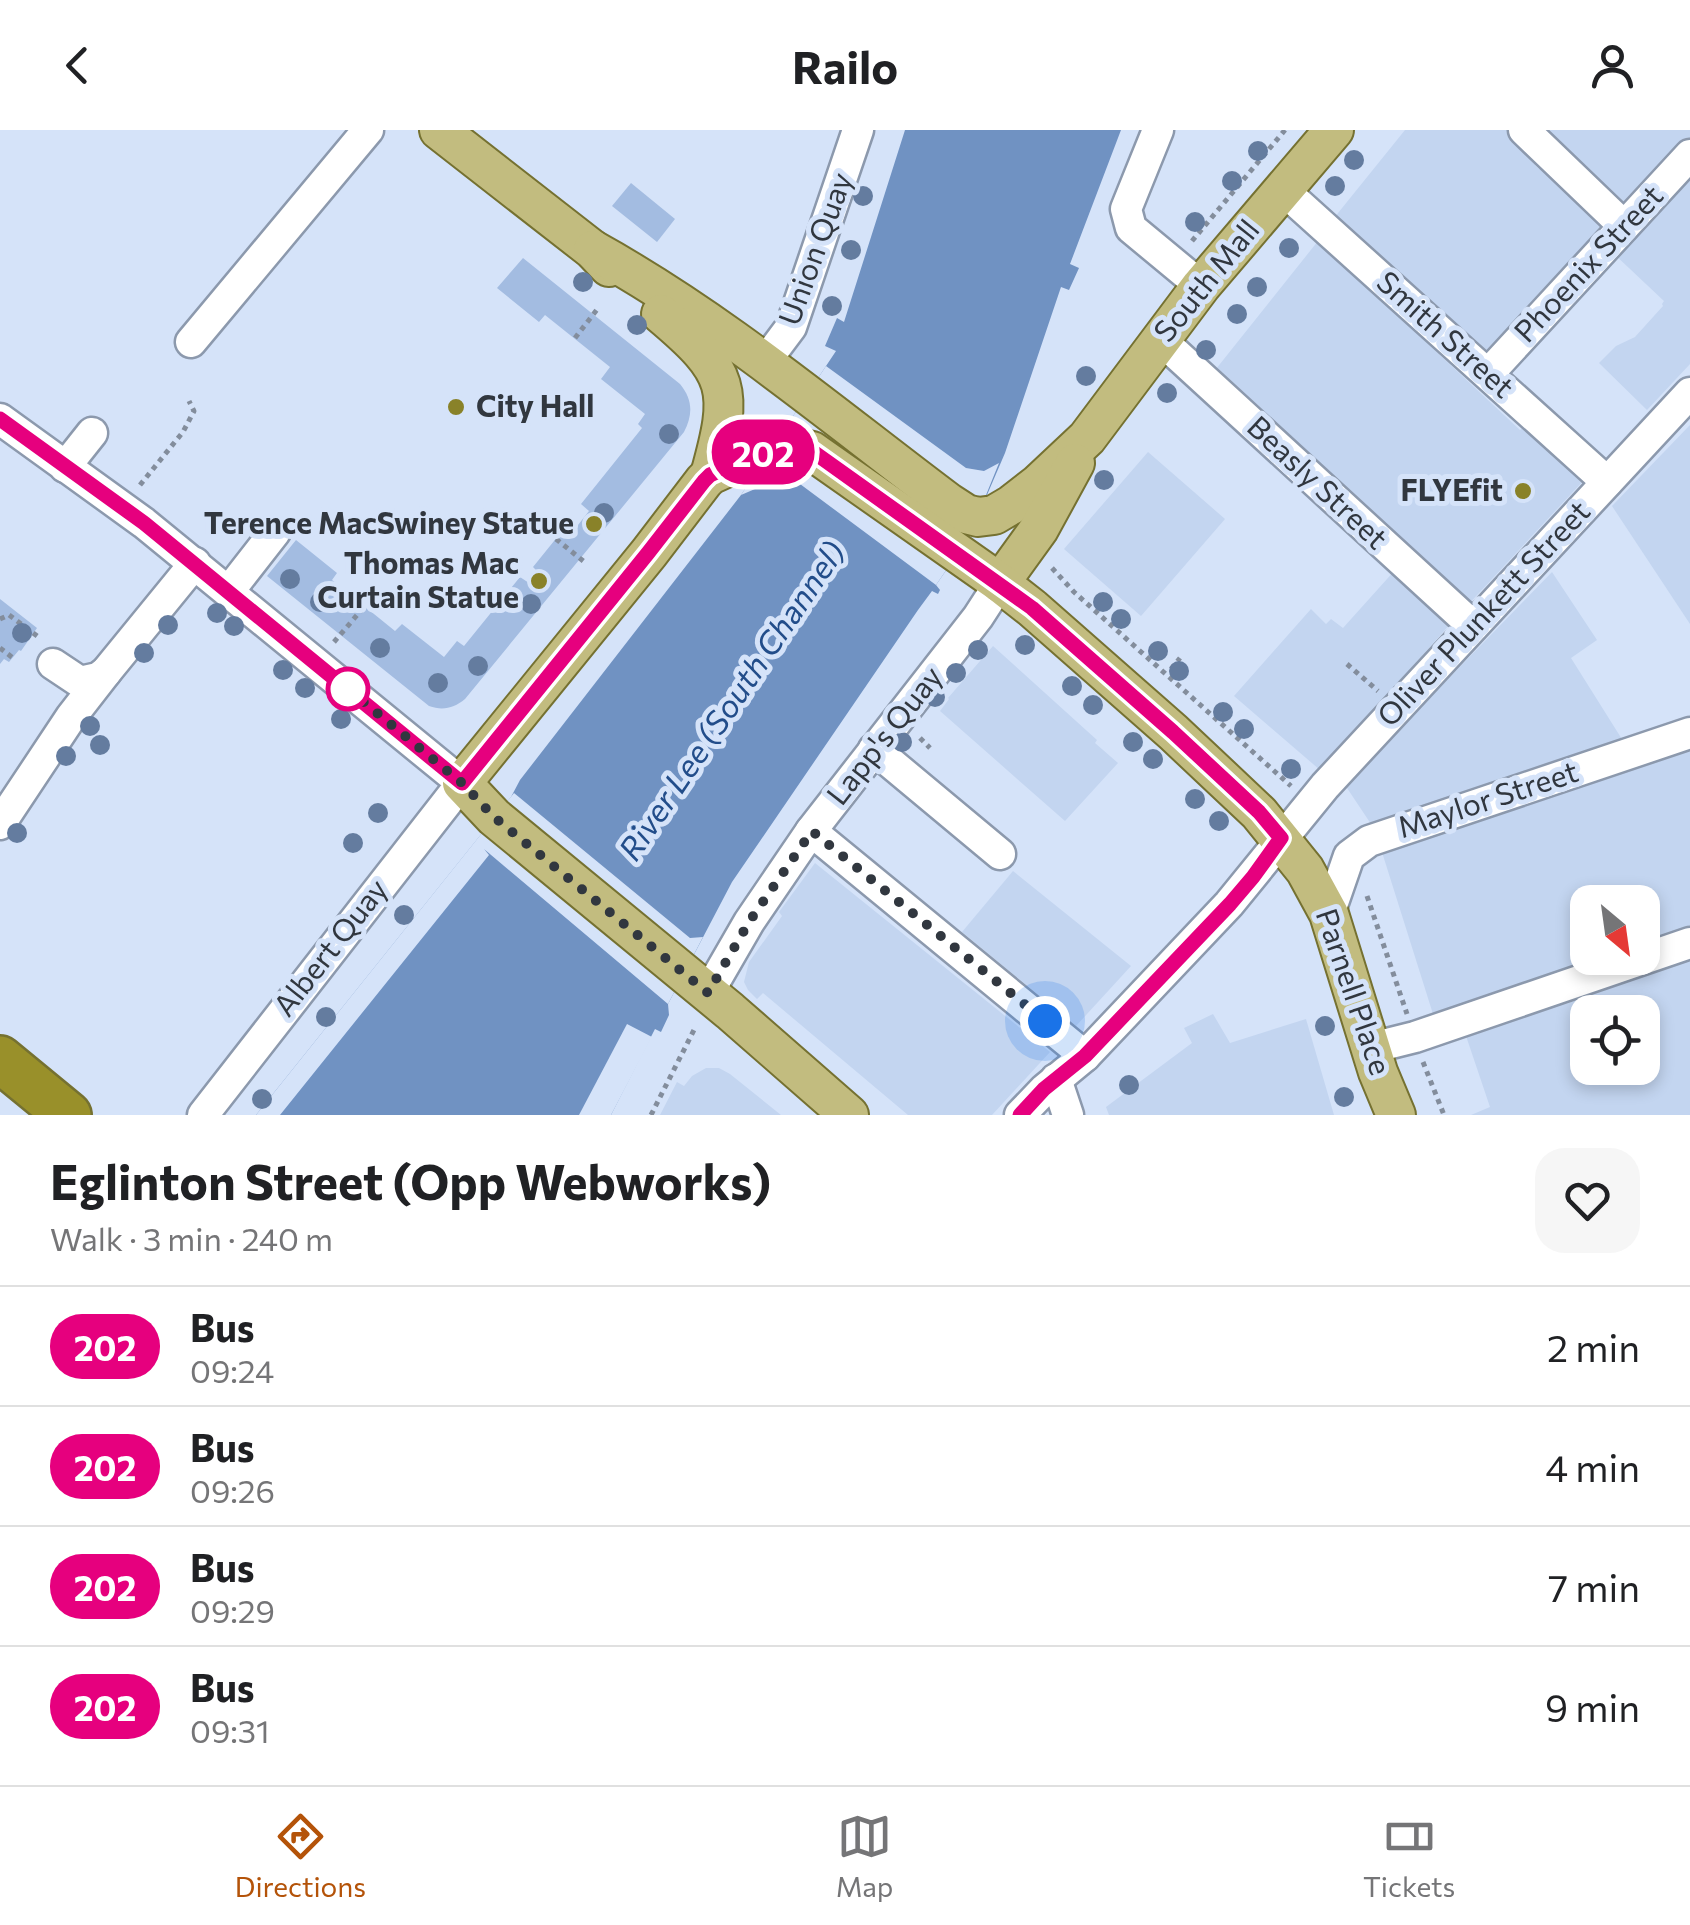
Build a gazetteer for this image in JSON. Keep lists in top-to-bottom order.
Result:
{
  "streets": {
    "main road": ["South Mall", "Parnell Place"],
    "street": [
      "Union Quay",
      "Phoenix Street",
      "Smith Street",
      "Beasly Street",
      "Oliver Plunkett Street",
      "Lapp's Quay",
      "Maylor Street",
      "Albert Quay"
    ]
  },
  "crossings": [
    ["Union Quay", "South Mall"],
    ["Phoenix Street", "Smith Street"],
    ["South Mall", "Smith Street"],
    ["South Mall", "Beasly Street"],
    ["South Mall", "Lapp's Quay"],
    ["South Mall", "Parnell Place"],
    ["Smith Street", "Oliver Plunkett Street"],
    ["Beasly Street", "Oliver Plunkett Street"],
    ["Oliver Plunkett Street", "Parnell Place"],
    ["Lapp's Quay", "Parnell Place"]
  ],
  "water": ["River Lee (South Channel)"],
  "places": [
    "City Hall",
    "FLYEfit",
    "Terence MacSwiney Statue",
    "Thomas Mac Curtain Statue"
  ],
  "lines": ["bus line 202"],
  "north": "bottom right",
  "page": {
    "header": "Railo",
    "on_map": "202",
    "heading": ["Eglinton Street (Opp Webworks)", "Walk · 3 min · 240 m"],
    "list": [
      {
        "mark": "202",
        "name": "Bus",
        "note": "09:24",
        "value": "2 min"
      },
      {
        "mark": "202",
        "name": "Bus",
        "note": "09:26",
        "value": "4 min"
      },
      {
        "mark": "202",
        "name": "Bus",
        "note": "09:29",
        "value": "7 min"
      },
      {
        "mark": "202",
        "name": "Bus",
        "note": "09:31",
        "value": "9 min"
      }
    ],
    "tabs": ["Directions", "Map", "Tickets"]
  }
}
